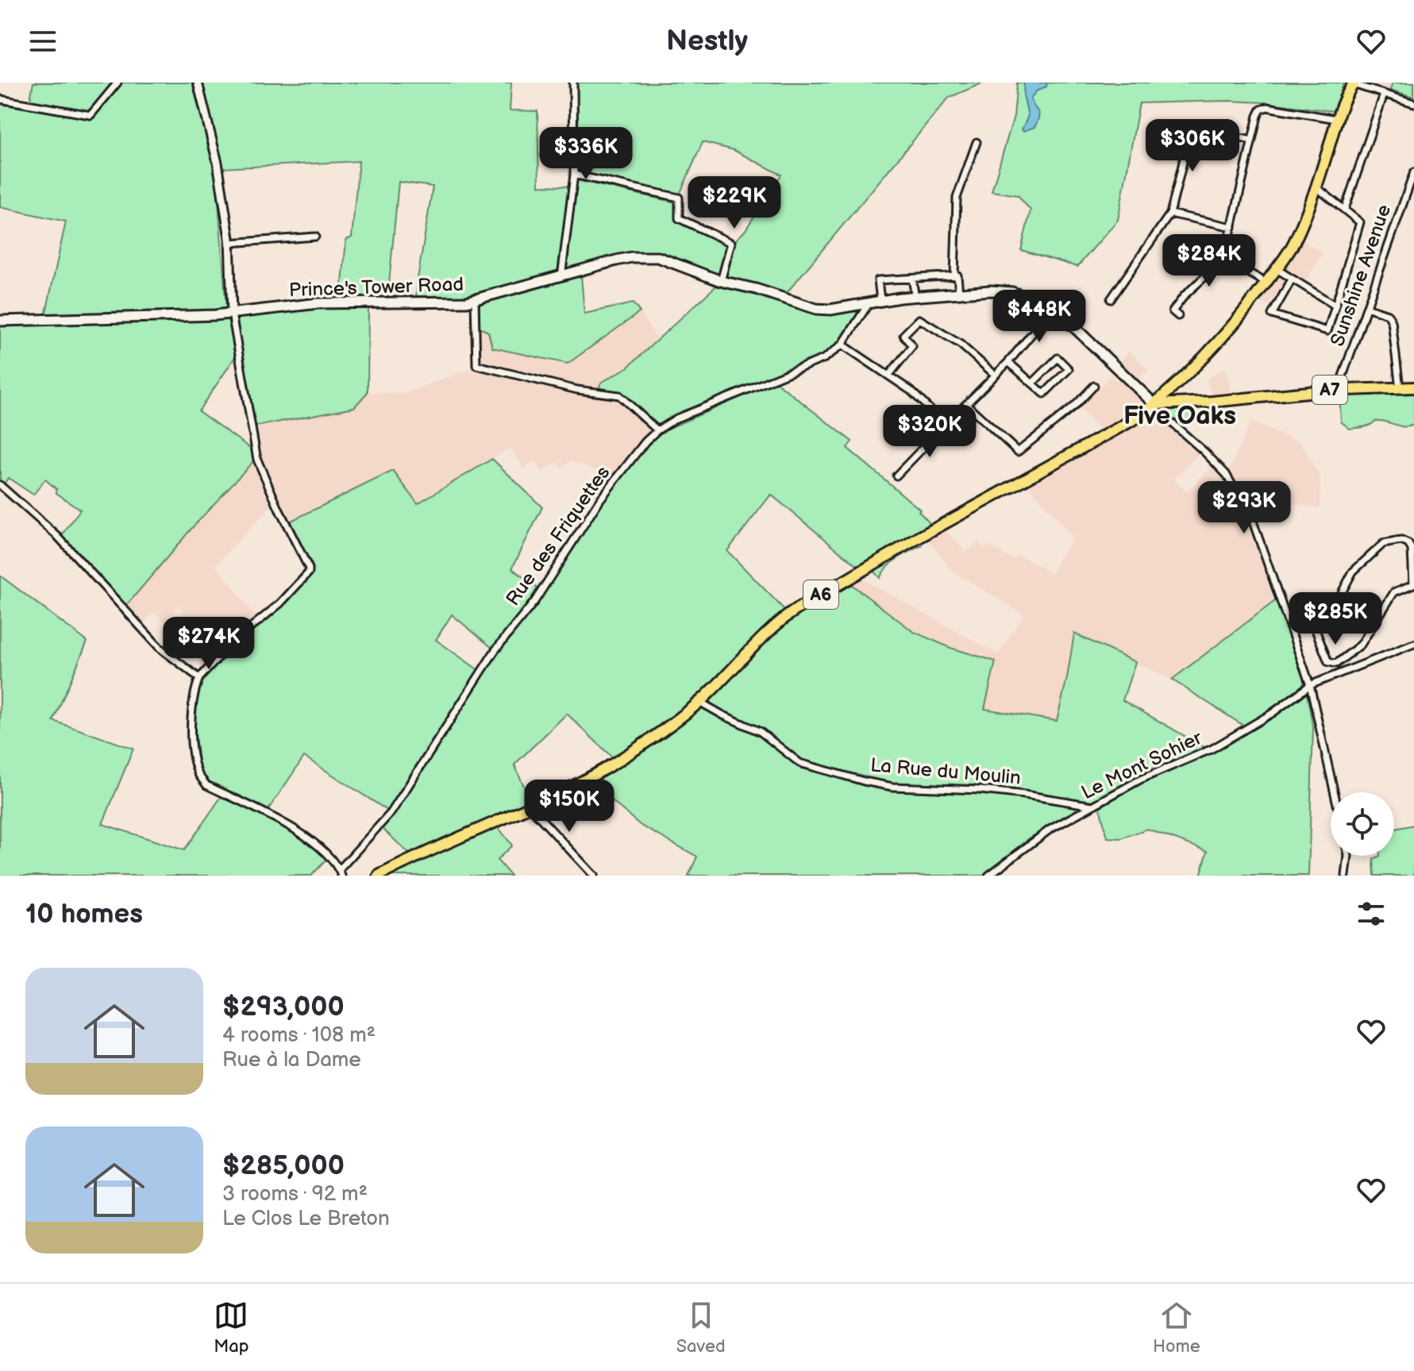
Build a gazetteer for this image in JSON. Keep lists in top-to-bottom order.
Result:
{
  "streets": {
    "main road": ["Prince's Tower Road", "A7", "A6"],
    "street": [
      "Sunshine Avenue",
      "Rue des Friquettes",
      "Le Mont Sohier",
      "La Rue du Moulin"
    ]
  },
  "crossings": [
    ["Sunshine Avenue", "A7"],
    ["Prince's Tower Road", "A7"],
    ["Prince's Tower Road", "Rue des Friquettes"],
    ["Prince's Tower Road", "A6"],
    ["A7", "A6"],
    ["A6", "La Rue du Moulin"],
    ["Le Mont Sohier", "La Rue du Moulin"]
  ],
  "districts": ["Five Oaks"],
  "page": {
    "header": "Nestly",
    "price": [
      "$306K",
      "$336K",
      "$229K",
      "$284K",
      "$448K",
      "$320K",
      "$293K",
      "$285K",
      "$274K",
      "$150K"
    ],
    "heading": "10 homes",
    "list": [
      {
        "name": "$293,000",
        "note": "4 rooms · 108 m² · Rue à la Dame"
      },
      {
        "name": "$285,000",
        "note": "3 rooms · 92 m² · Le Clos Le Breton"
      }
    ],
    "tabs": ["Map", "Saved", "Home"]
  }
}
